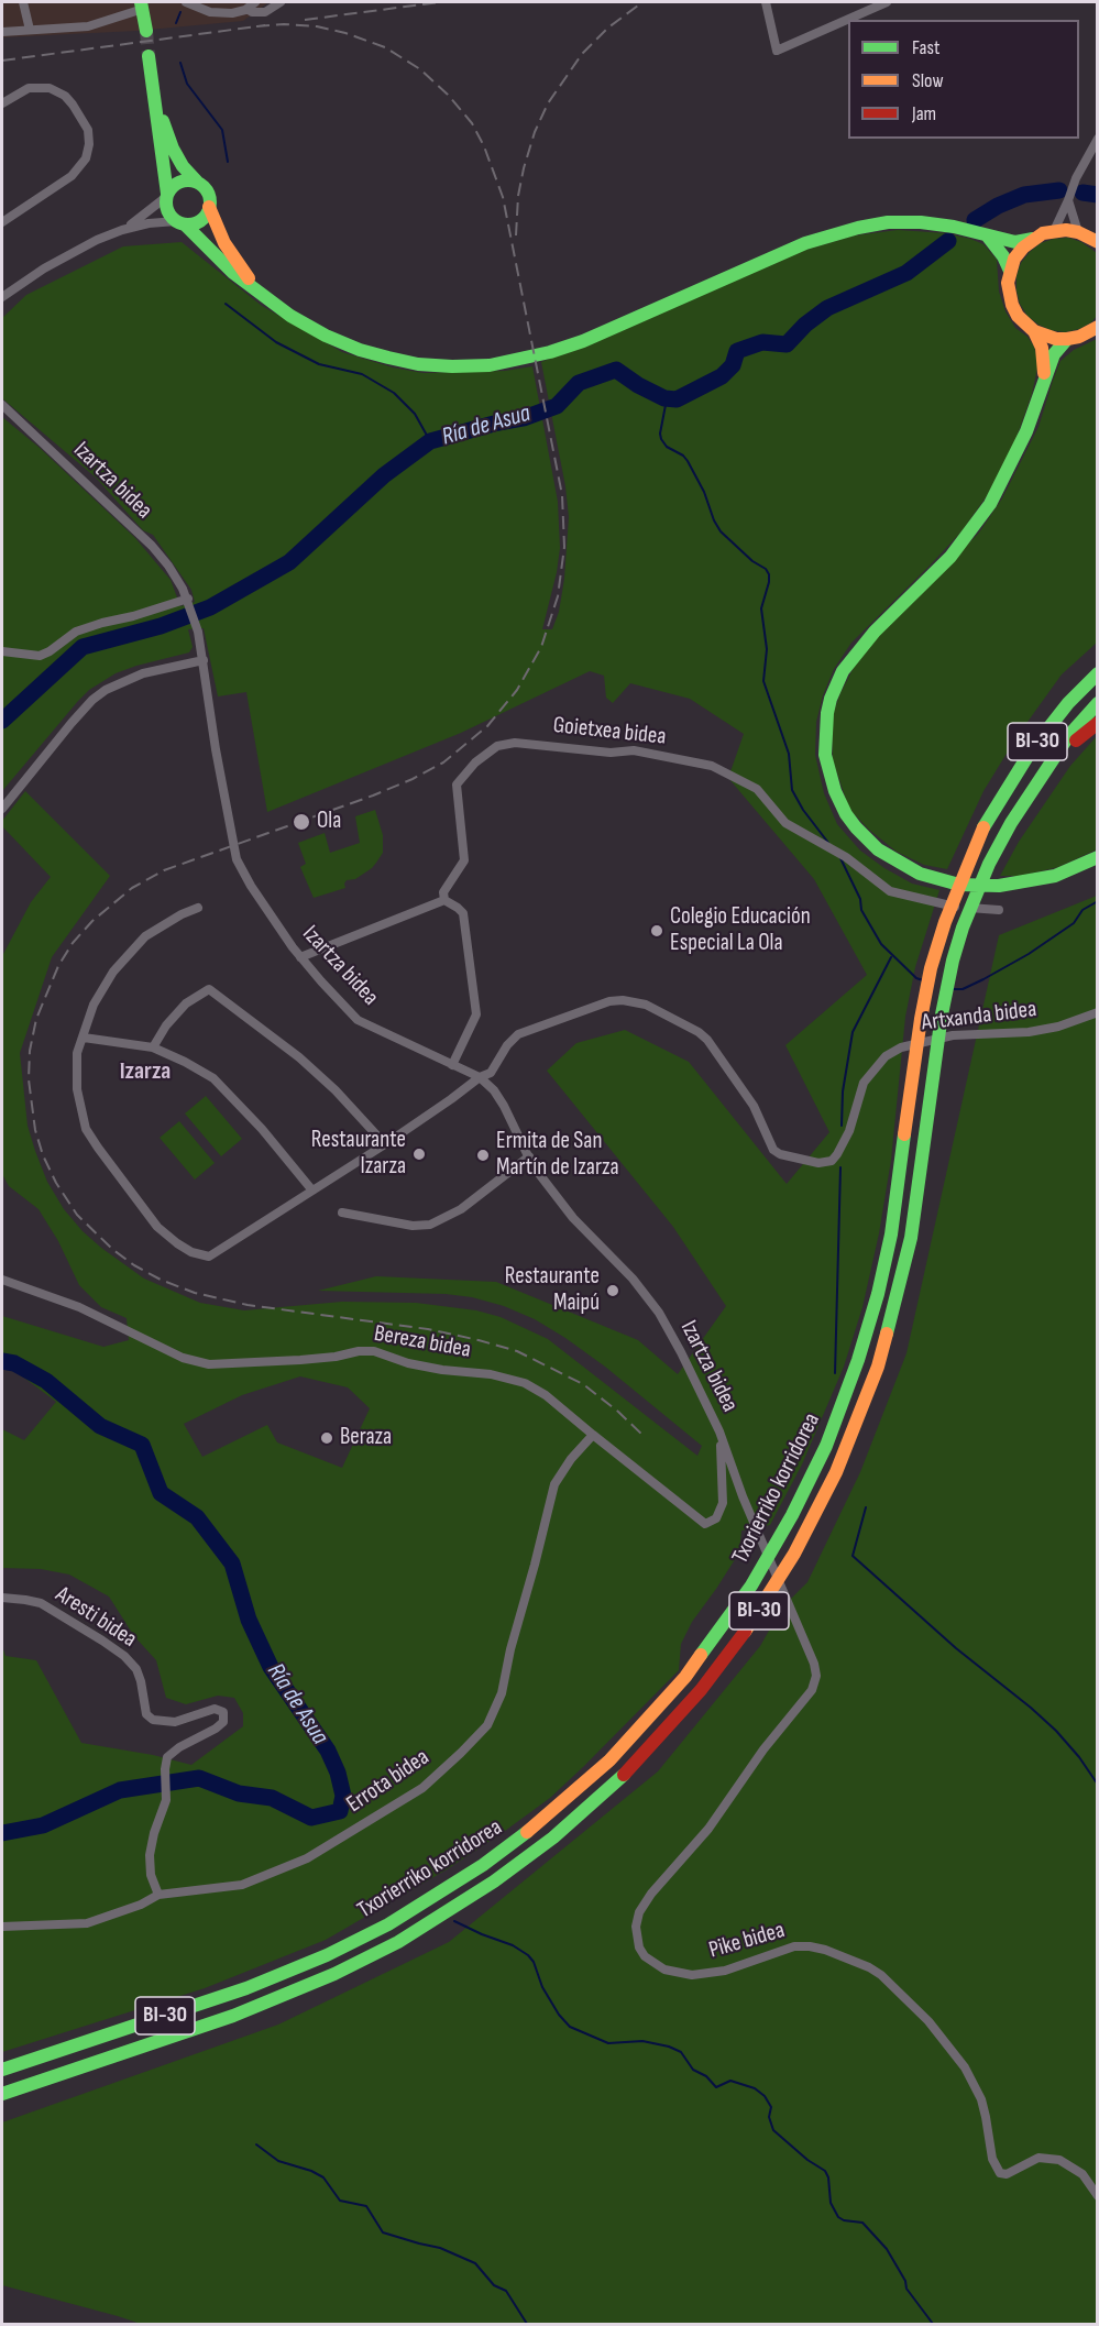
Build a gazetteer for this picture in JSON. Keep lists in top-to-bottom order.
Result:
{
  "streets": {
    "main road": ["BI-30", "Txorierriko korridorea"],
    "street": [
      "Izartza bidea",
      "Goietxea bidea",
      "Artxanda bidea",
      "Bereza bidea",
      "Aresti bidea",
      "Errota bidea",
      "Pike bidea"
    ]
  },
  "crossings": [
    ["Izartza bidea", "Artxanda bidea"],
    ["Izartza bidea", "Bereza bidea"],
    ["Izartza bidea", "Pike bidea"],
    ["Bereza bidea", "Errota bidea"],
    ["Aresti bidea", "Errota bidea"]
  ],
  "districts": ["Izarza"],
  "water": ["Ría de Asua"],
  "places": [
    "Ola",
    "Colegio Educación Especial La Ola",
    "Restaurante Izarza",
    "Ermita de San Martín de Izarza",
    "Restaurante Maipú",
    "Beraza"
  ],
  "legend": ["Fast", "Slow", "Jam"]
}
